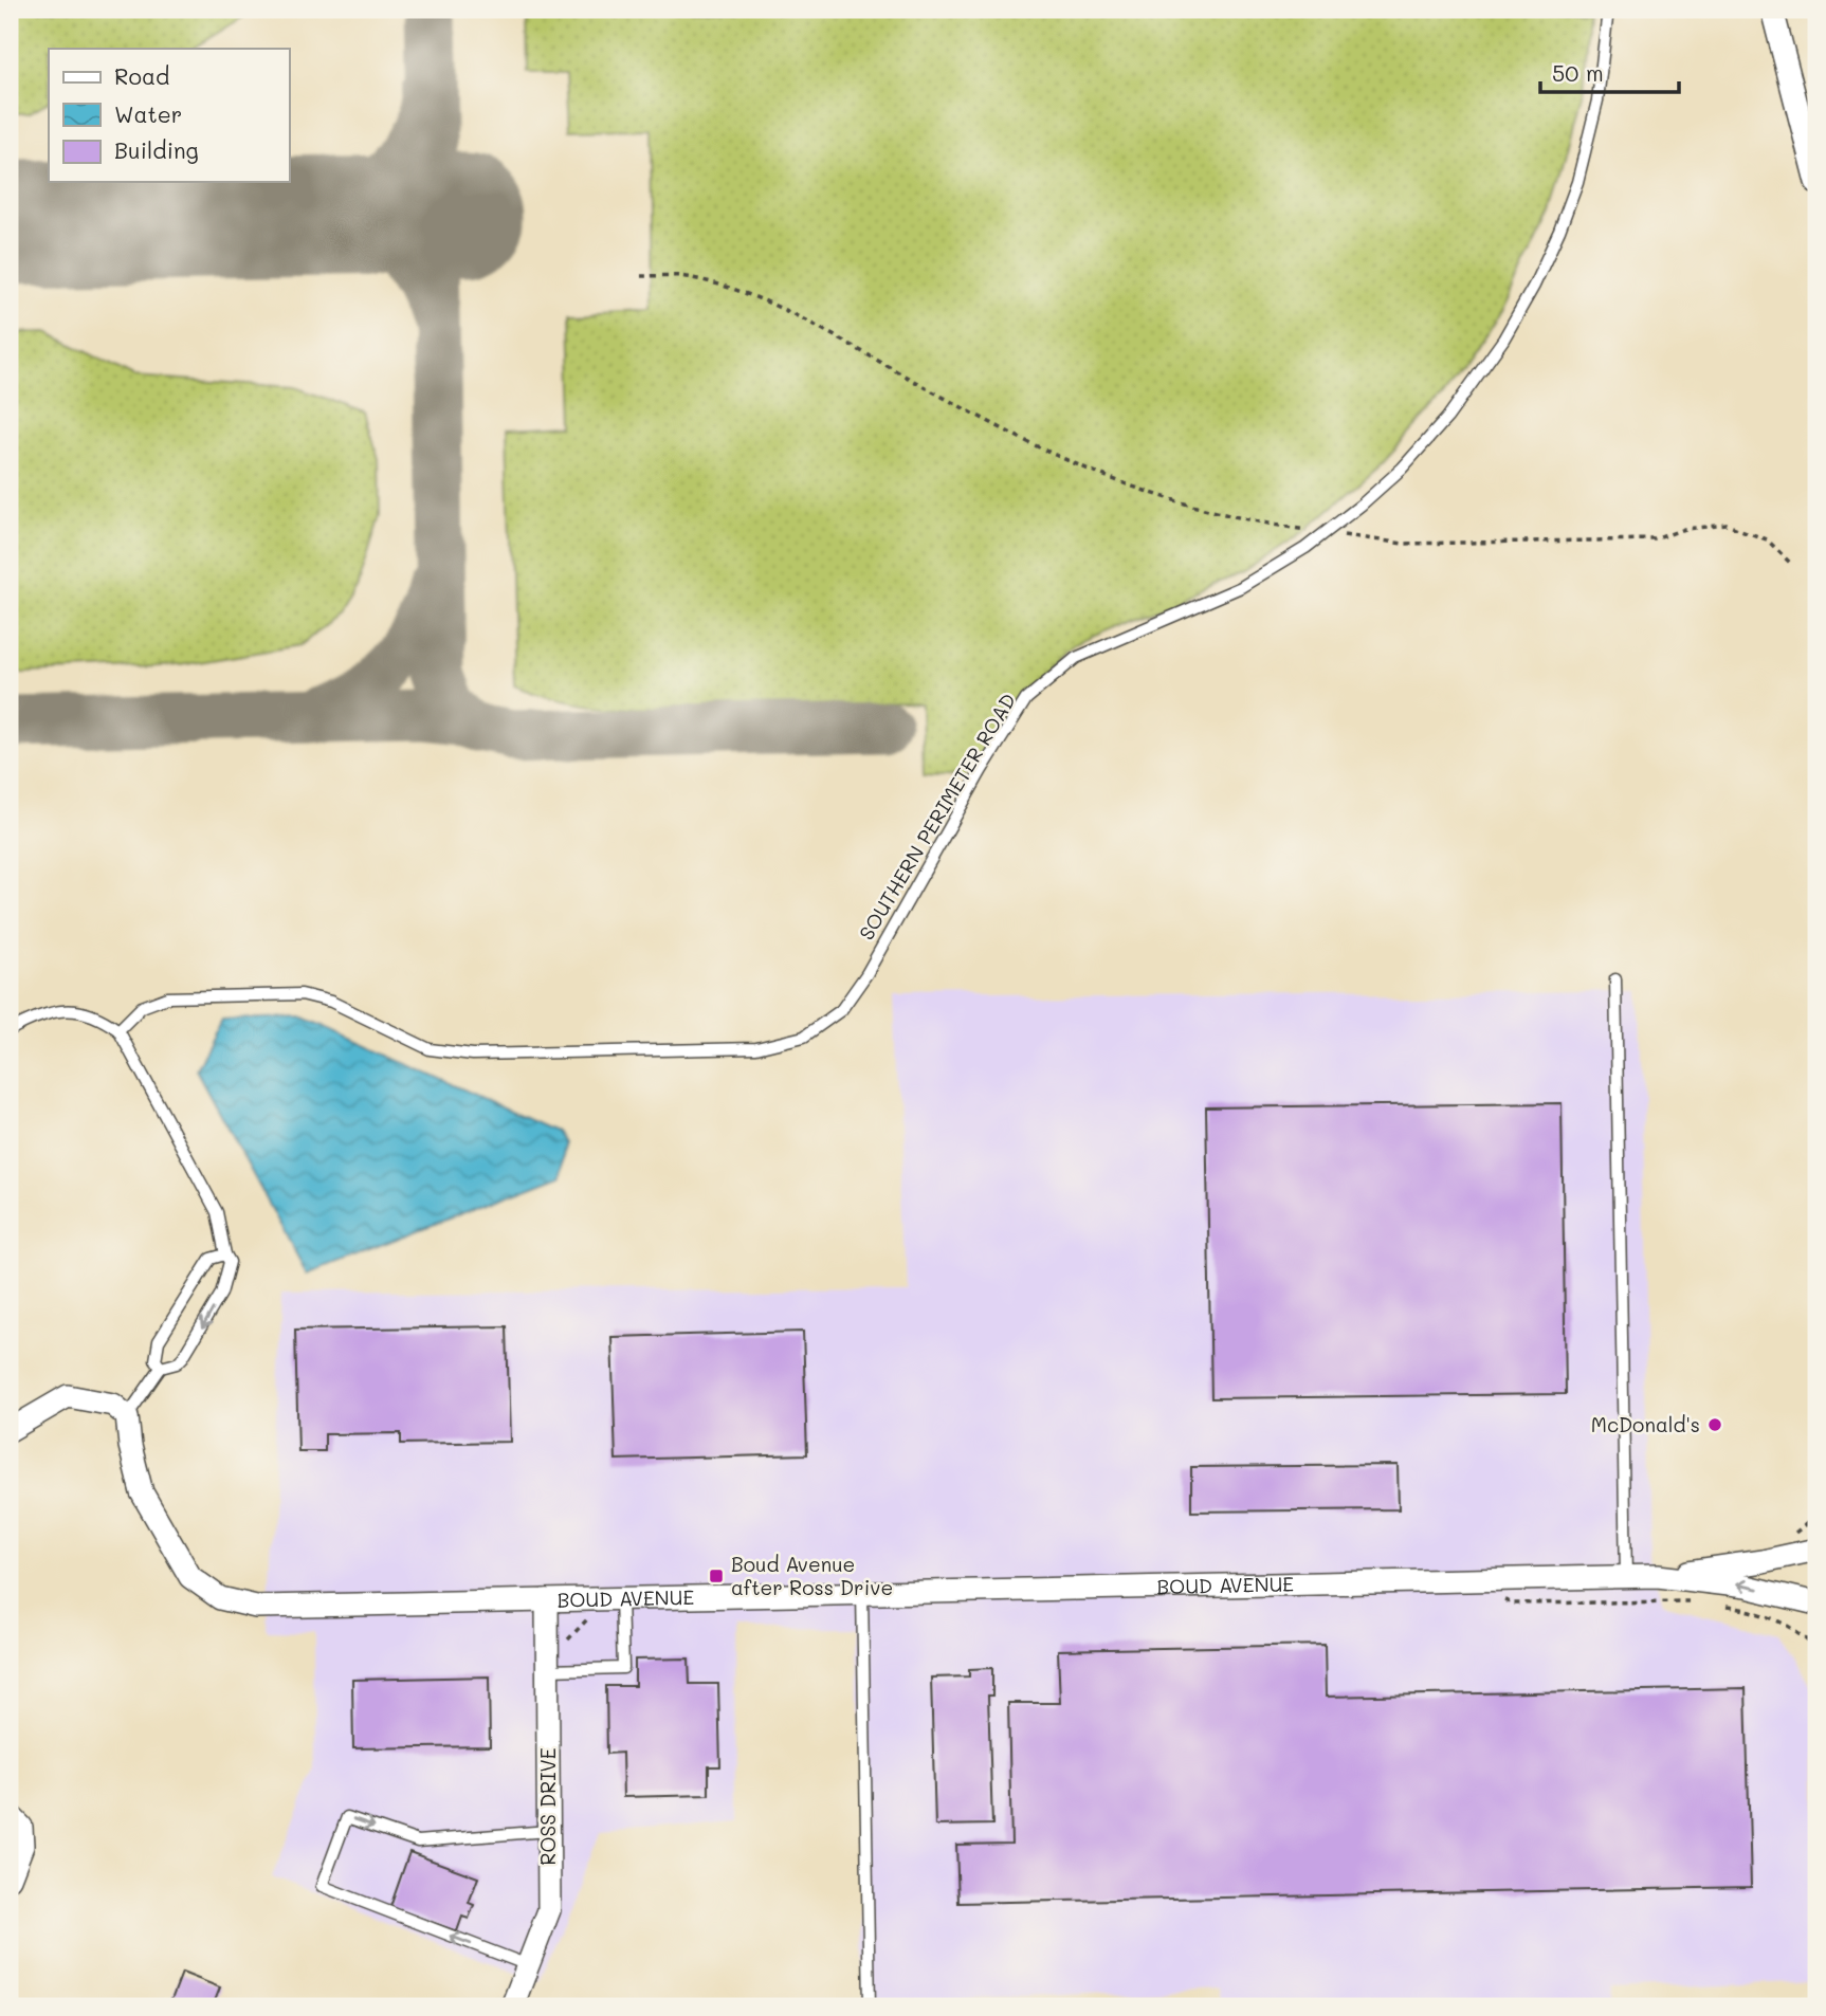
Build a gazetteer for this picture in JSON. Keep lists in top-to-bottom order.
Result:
{
  "streets": {
    "street": ["BOUD AVENUE", "ROSS DRIVE"],
    "lane": ["SOUTHERN PERIMETER ROAD"]
  },
  "crossings": [
    ["BOUD AVENUE", "ROSS DRIVE"]
  ],
  "places": {
    "other": ["McDonald's"],
    "transit": ["Boud Avenue after Ross Drive"]
  },
  "legend": ["Road", "Water", "Building"],
  "scale_bar": "50 m"
}
